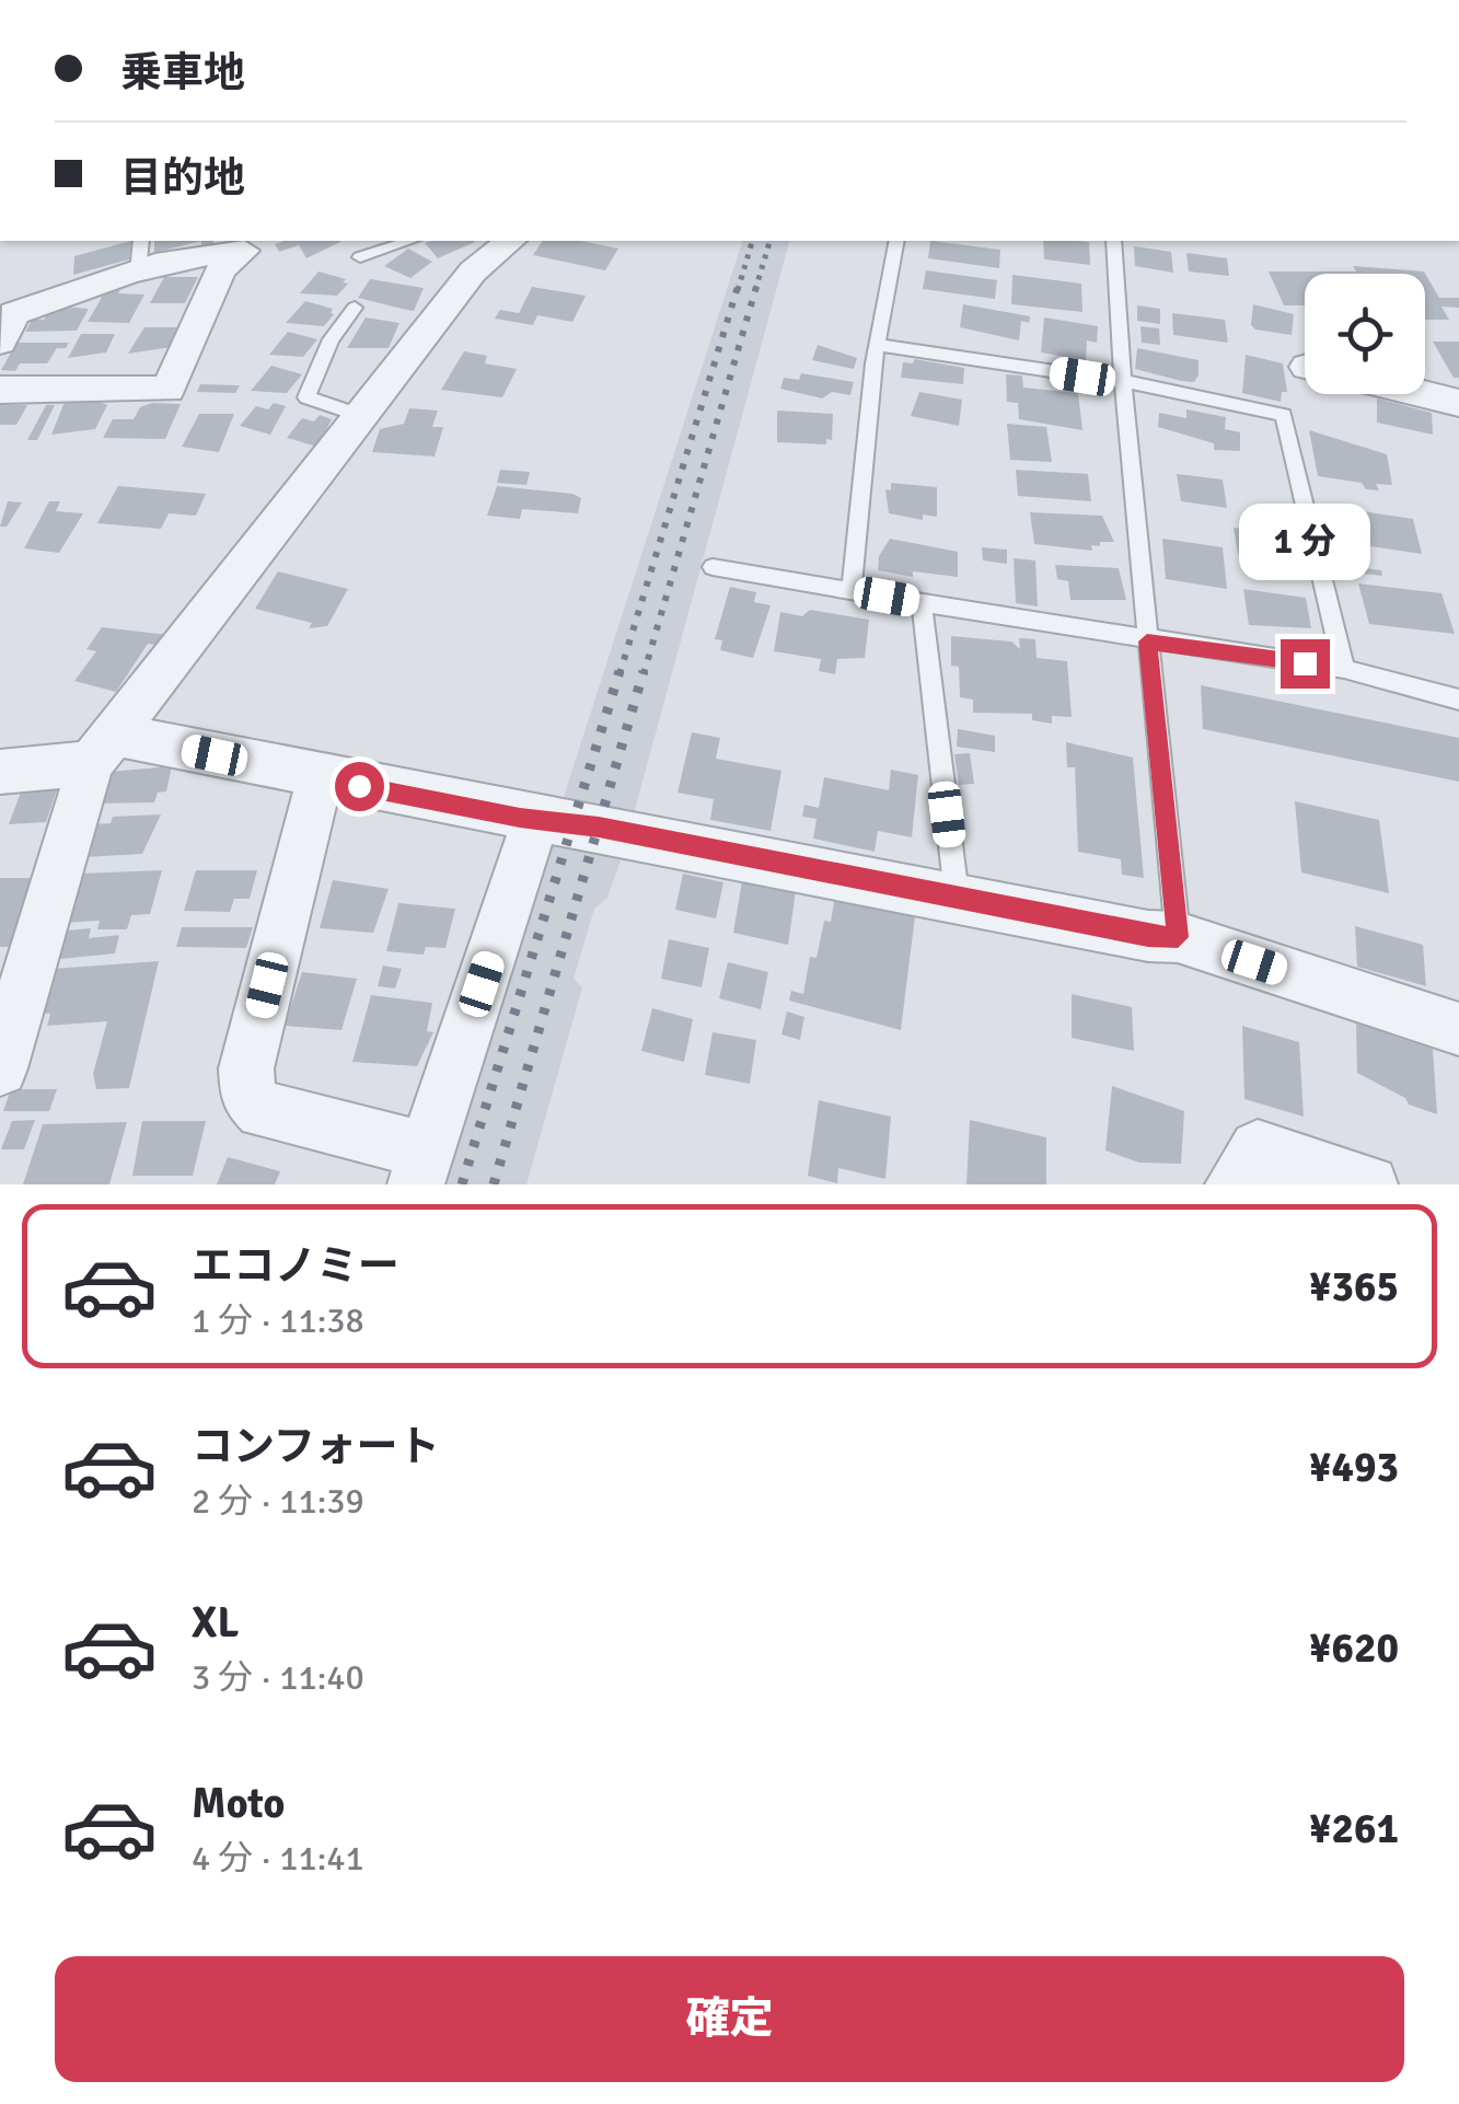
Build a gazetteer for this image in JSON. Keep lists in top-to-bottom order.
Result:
{
  "page": {
    "banner": ["乗車地", "目的地"],
    "bubble": "1 分",
    "list": [
      {
        "name": "エコノミー",
        "note": "1 分 · 11:38",
        "value": "¥365"
      },
      {
        "name": "コンフォート",
        "note": "2 分 · 11:39",
        "value": "¥493"
      },
      {
        "name": "XL",
        "note": "3 分 · 11:40",
        "value": "¥620"
      },
      {
        "name": "Moto",
        "note": "4 分 · 11:41",
        "value": "¥261"
      }
    ],
    "buttons": "確定"
  }
}
